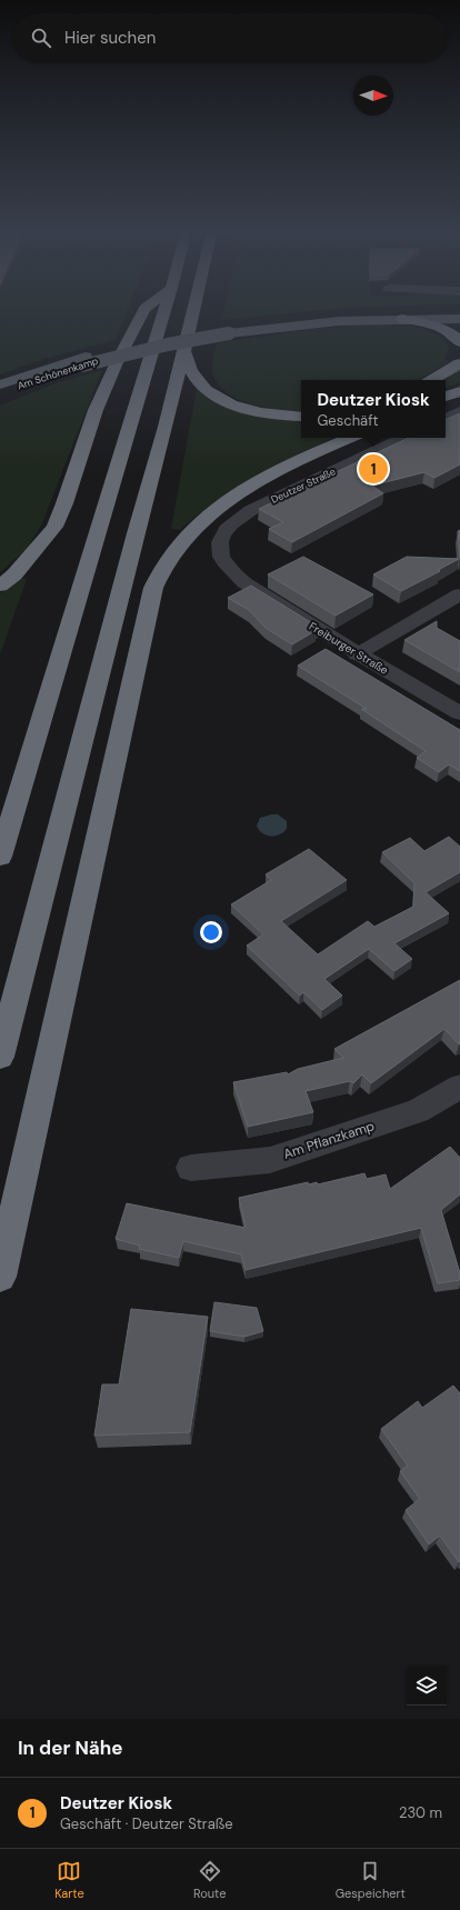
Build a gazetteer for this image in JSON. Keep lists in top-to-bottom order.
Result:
{
  "streets": {
    "main road": ["Am Schönenkamp"],
    "street": ["Deutzer Straße", "Freiburger Straße", "Am Pflanzkamp"]
  },
  "crossings": [
    ["Deutzer Straße", "Freiburger Straße"]
  ],
  "north": "right",
  "page": {
    "search": "Hier suchen",
    "popup": ["Deutzer Kiosk", "Geschäft"],
    "pins": "1",
    "heading": "In der Nähe",
    "list": [
      {
        "mark": "1",
        "name": "Deutzer Kiosk",
        "note": "Geschäft · Deutzer Straße",
        "value": "230 m"
      }
    ],
    "nav": ["Karte", "Route", "Gespeichert"]
  }
}
